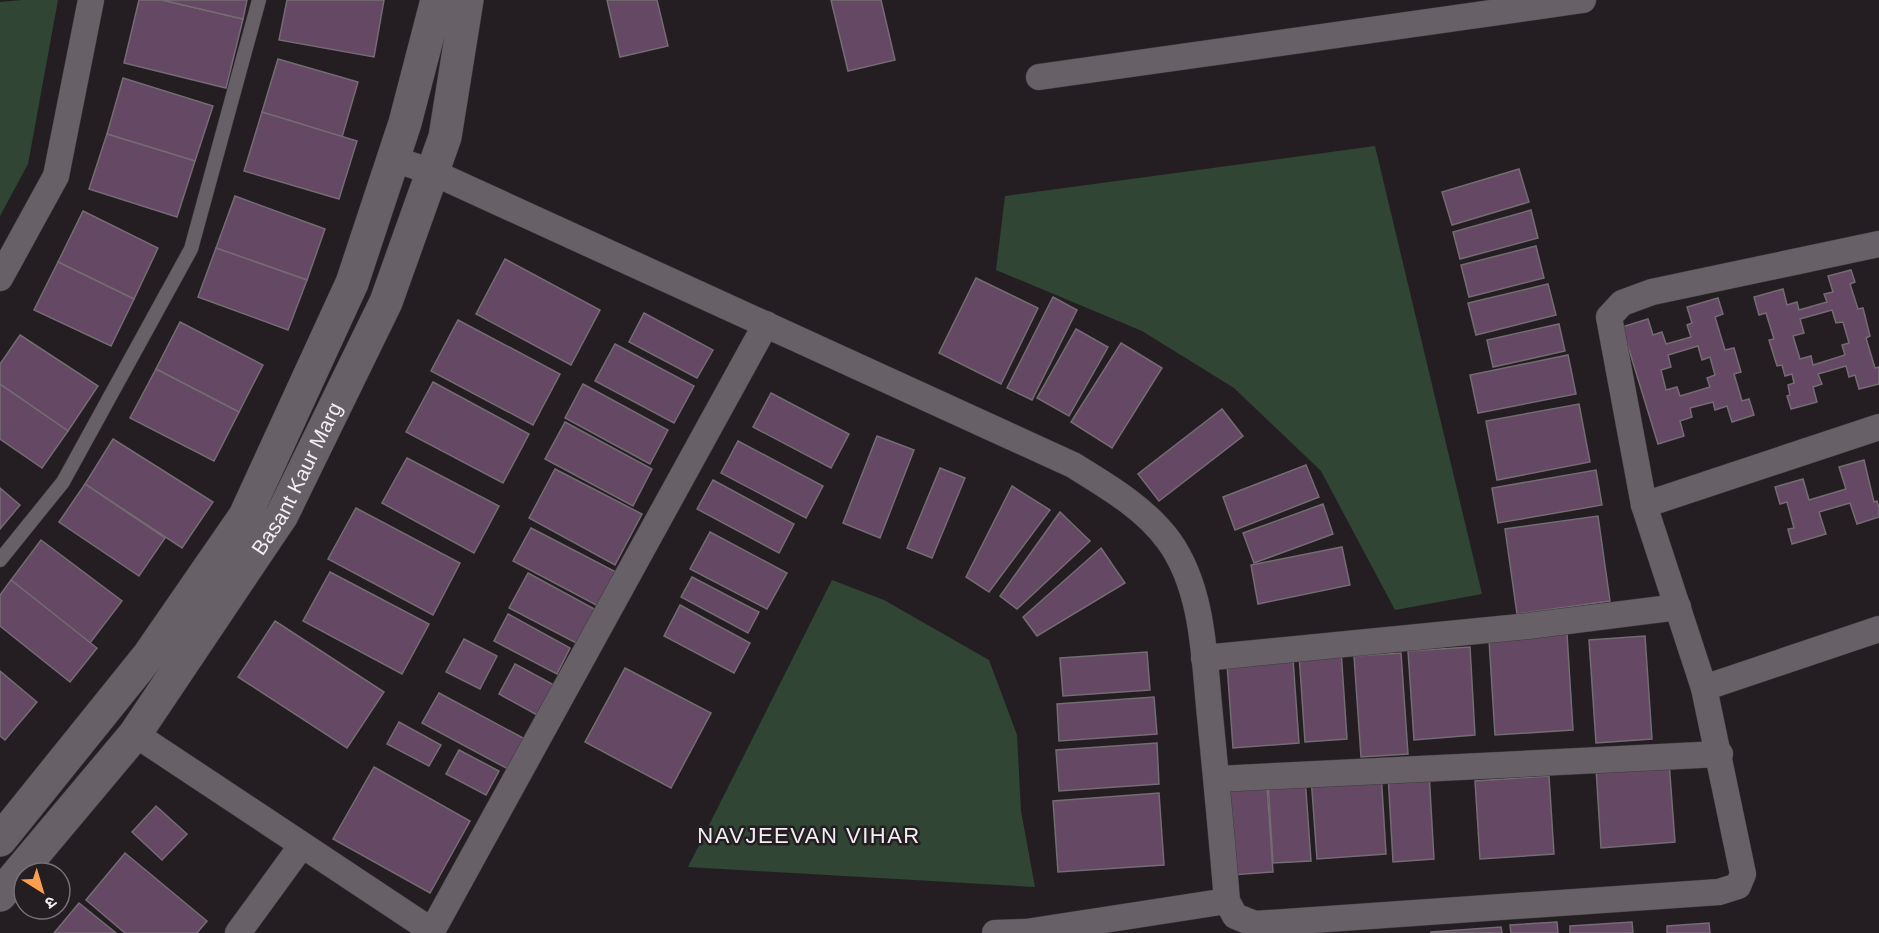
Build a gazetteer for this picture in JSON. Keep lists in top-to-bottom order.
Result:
{
  "streets": {
    "main road": ["Basant Kaur Marg"]
  },
  "districts": ["NAVJEEVAN VIHAR"],
  "north": "bottom right"
}
